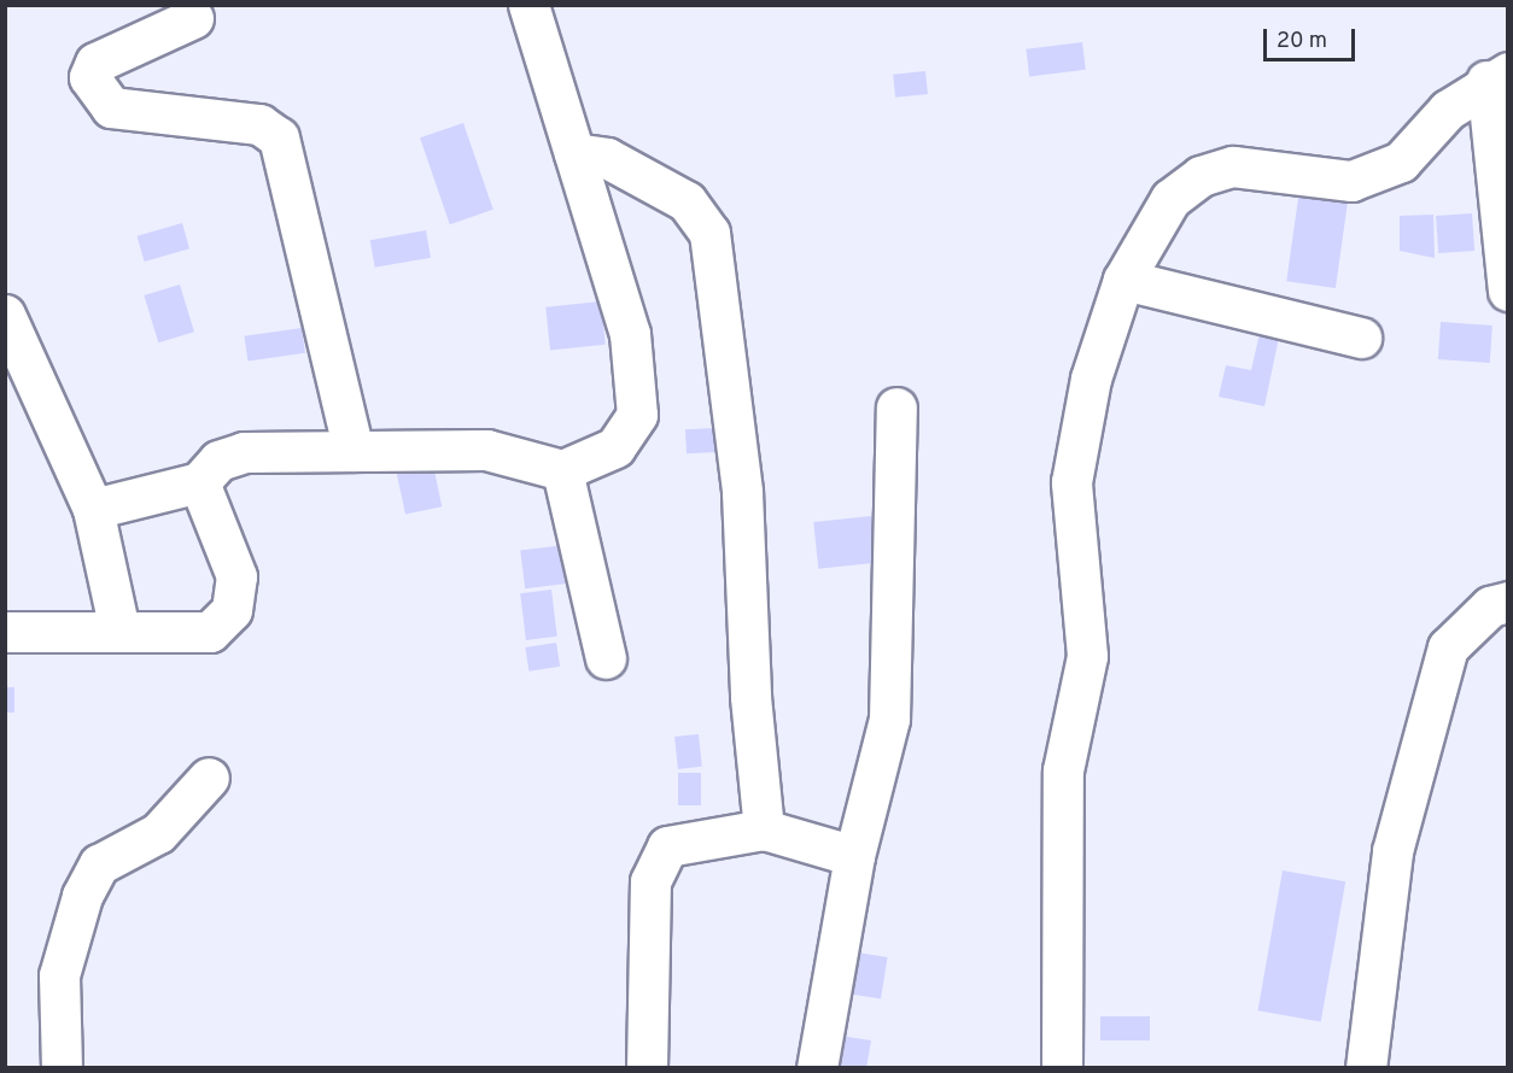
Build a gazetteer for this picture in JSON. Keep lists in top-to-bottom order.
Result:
{
  "scale_bar": "20 m"
}
